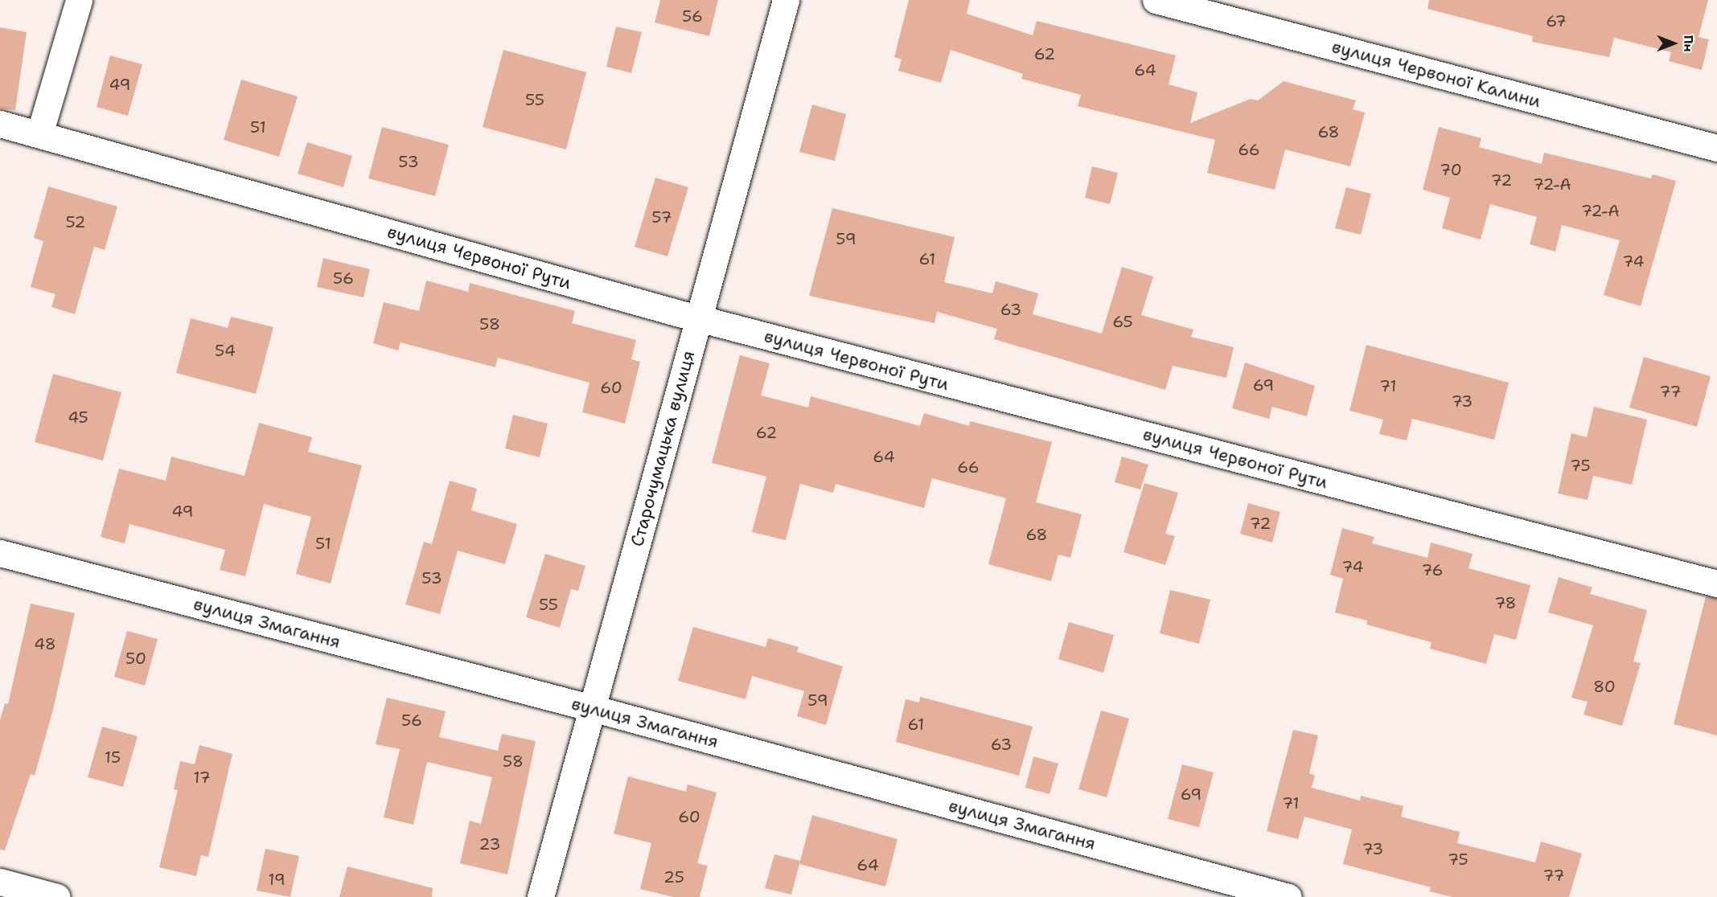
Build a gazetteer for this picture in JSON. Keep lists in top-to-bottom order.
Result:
{
  "streets": {
    "street": [
      "вулиця Червоної Калини",
      "вулиця Червоної Рути",
      "Старочумацька вулиця",
      "вулиця Змагання"
    ]
  },
  "crossings": [
    ["вулиця Червоної Рути", "Старочумацька вулиця"],
    ["Старочумацька вулиця", "вулиця Змагання"]
  ],
  "house_numbers": [
    "56",
    "67",
    "62",
    "64",
    "49",
    "55",
    "51",
    "68",
    "66",
    "53",
    "70",
    "72",
    "72-А",
    "72-А",
    "57",
    "52",
    "59",
    "61",
    "74",
    "56",
    "63",
    "65",
    "58",
    "54",
    "69",
    "71",
    "60",
    "77",
    "73",
    "45",
    "62",
    "64",
    "75",
    "66",
    "49",
    "72",
    "68",
    "51",
    "74",
    "76",
    "53",
    "78",
    "55",
    "48",
    "50",
    "80",
    "59",
    "56",
    "61",
    "63",
    "15",
    "58",
    "17",
    "69",
    "71",
    "60",
    "23",
    "73",
    "75",
    "64",
    "77",
    "25",
    "19"
  ],
  "north": "right"
}
